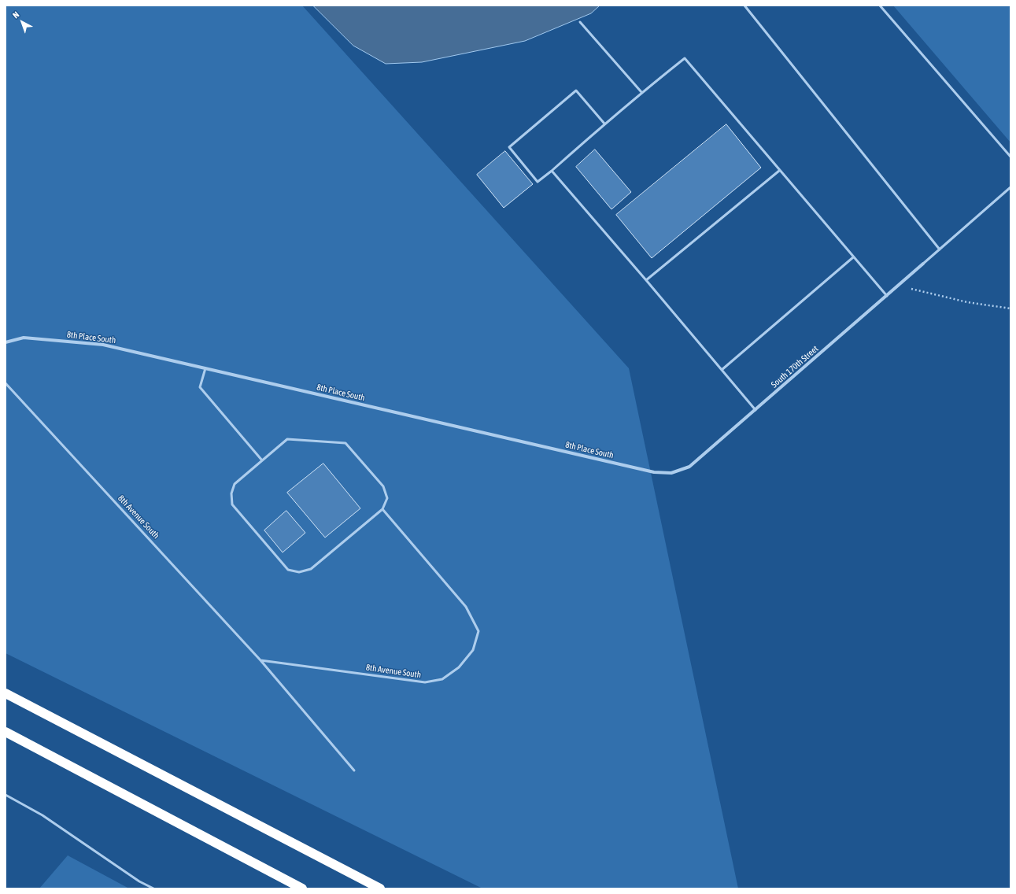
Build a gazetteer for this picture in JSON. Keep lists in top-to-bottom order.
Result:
{
  "streets": {
    "street": ["8th Place South", "South 170th Street"],
    "lane": ["8th Avenue South"]
  },
  "crossings": [
    ["8th Place South", "South 170th Street"]
  ],
  "north": "top left"
}
